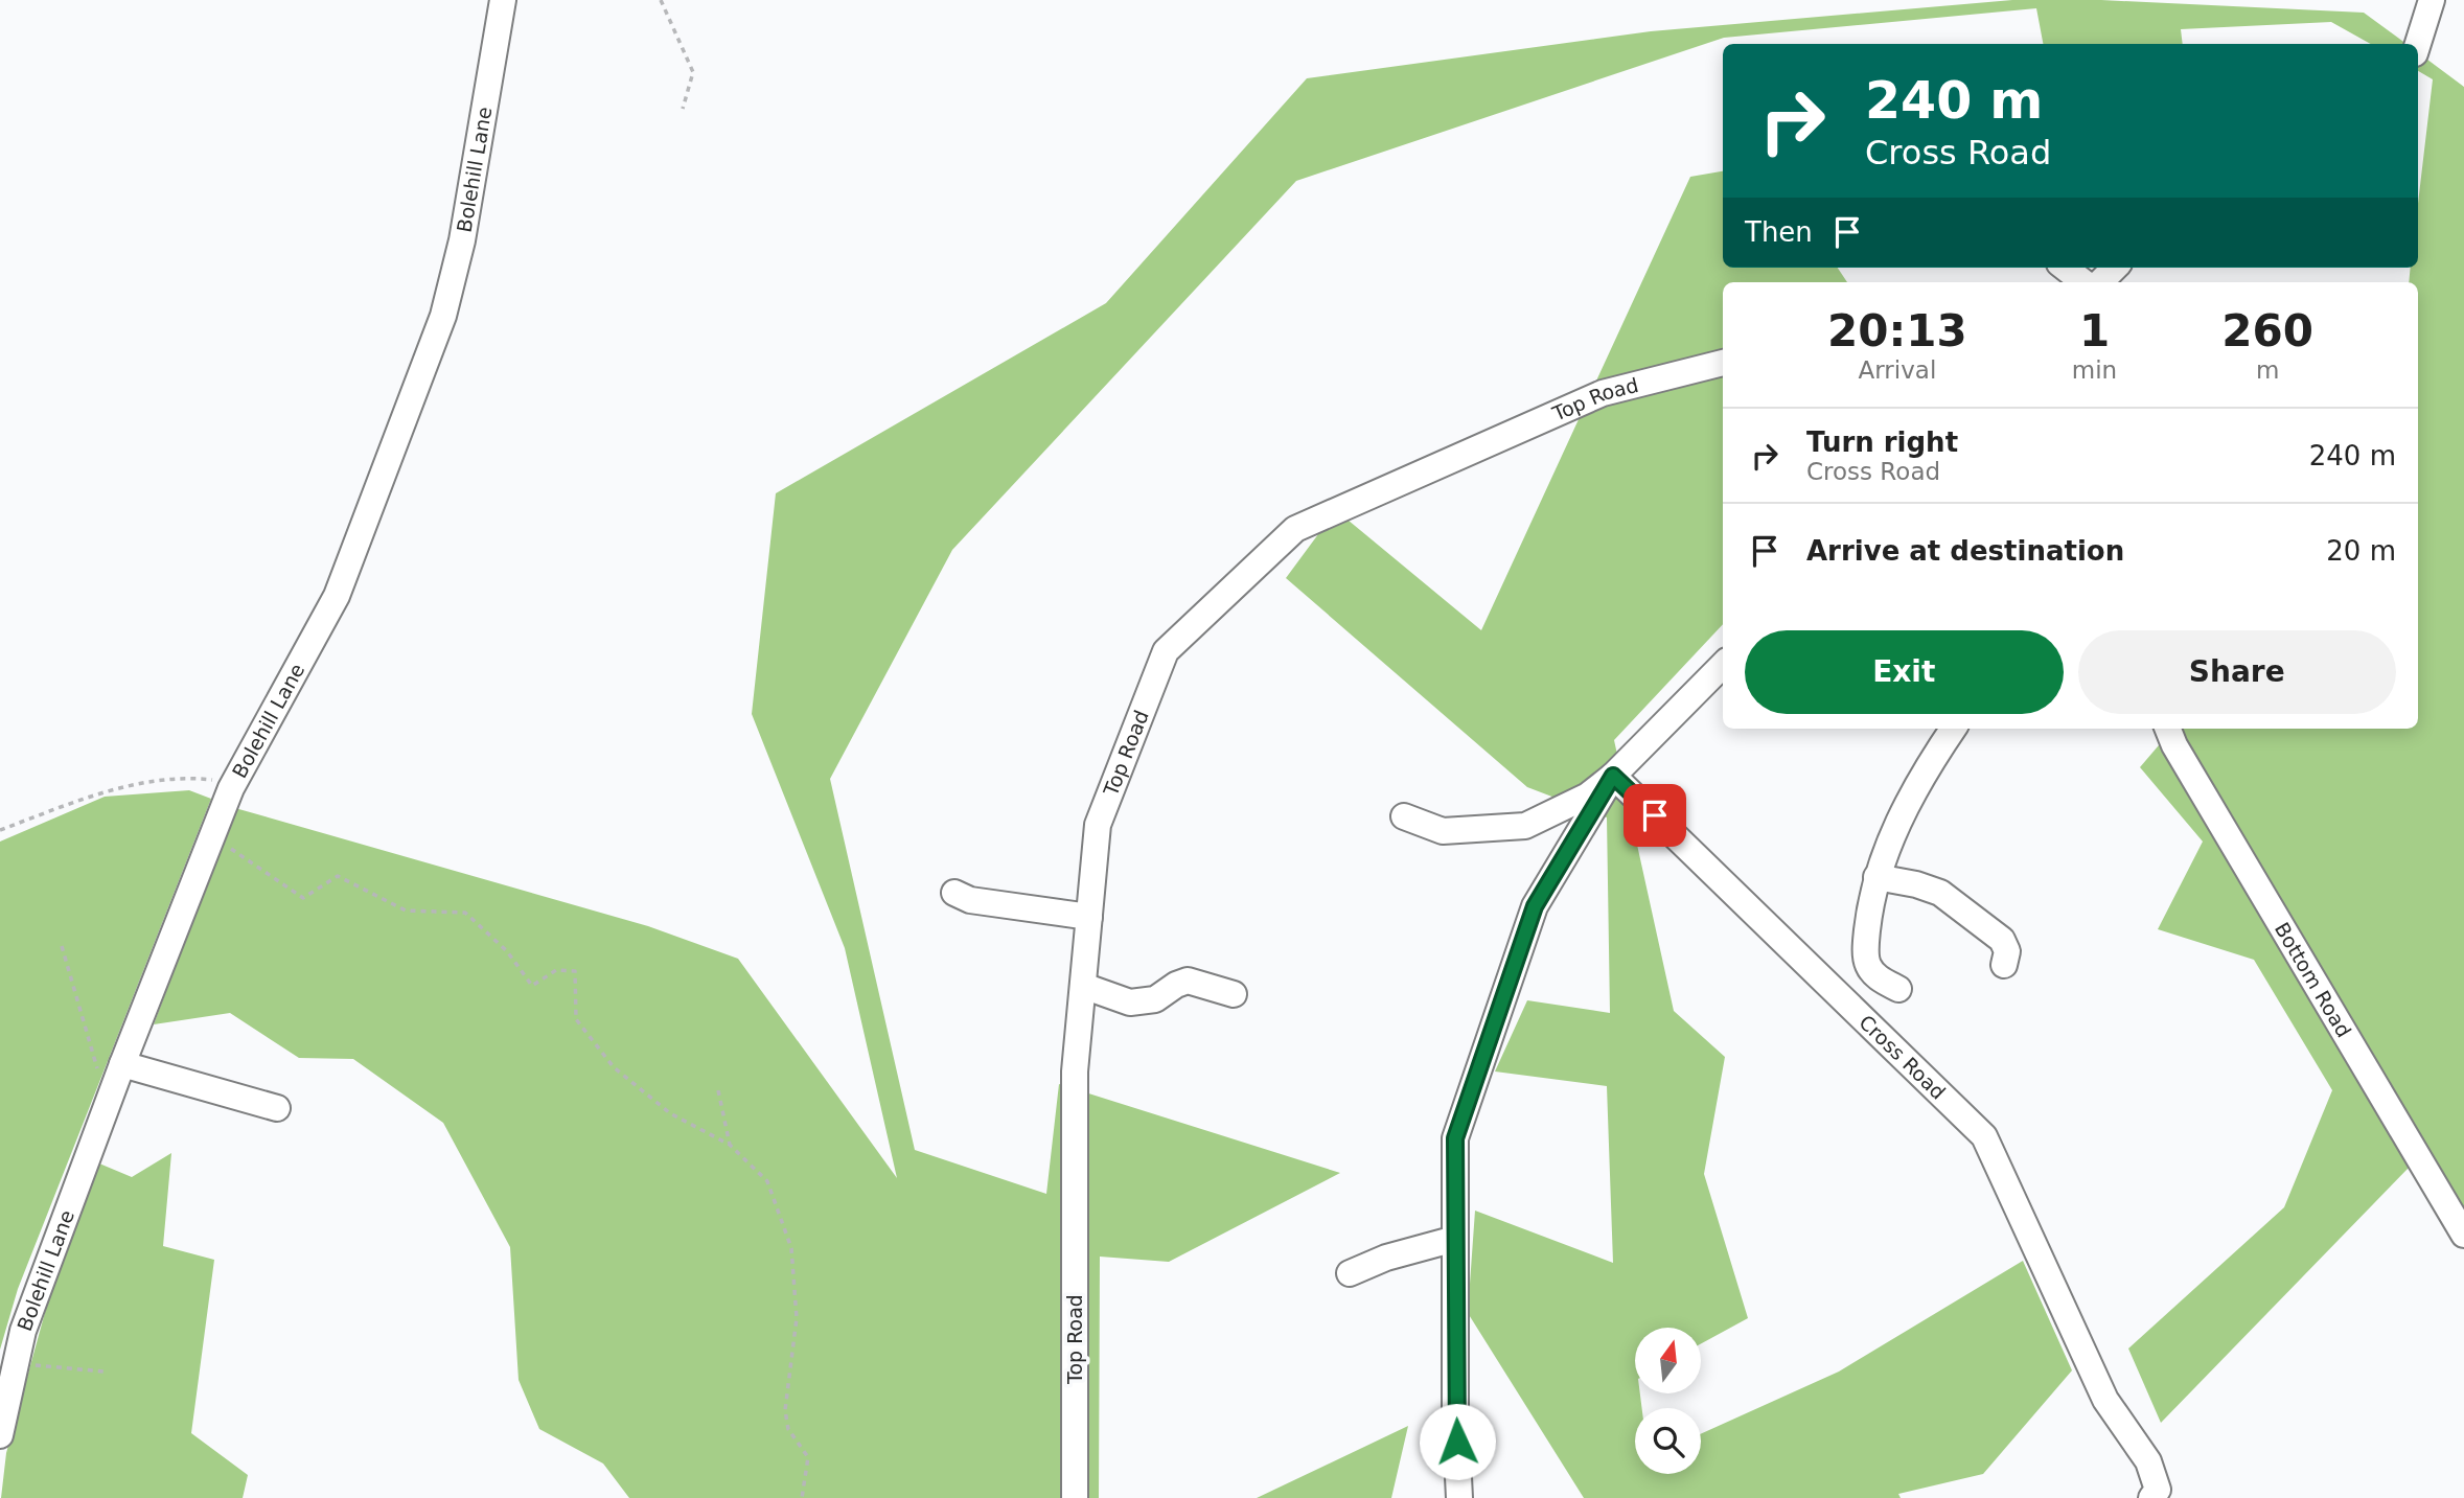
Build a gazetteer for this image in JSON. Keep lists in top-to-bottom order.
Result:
{
  "streets": {
    "street": [
      "Bolehill Lane",
      "Top Road",
      "Bottom Road",
      "Cross Road"
    ]
  },
  "north": "top",
  "page": {
    "turn": ["240 m", "Cross Road"],
    "then": "Then",
    "eta": [
      "20:13",
      "Arrival",
      "1",
      "min",
      "260",
      "m"
    ],
    "list": [
      {
        "name": "Turn right",
        "note": "Cross Road",
        "value": "240 m"
      },
      {
        "name": "Arrive at destination",
        "value": "20 m"
      }
    ],
    "buttons": ["Exit", "Share"]
  }
}
